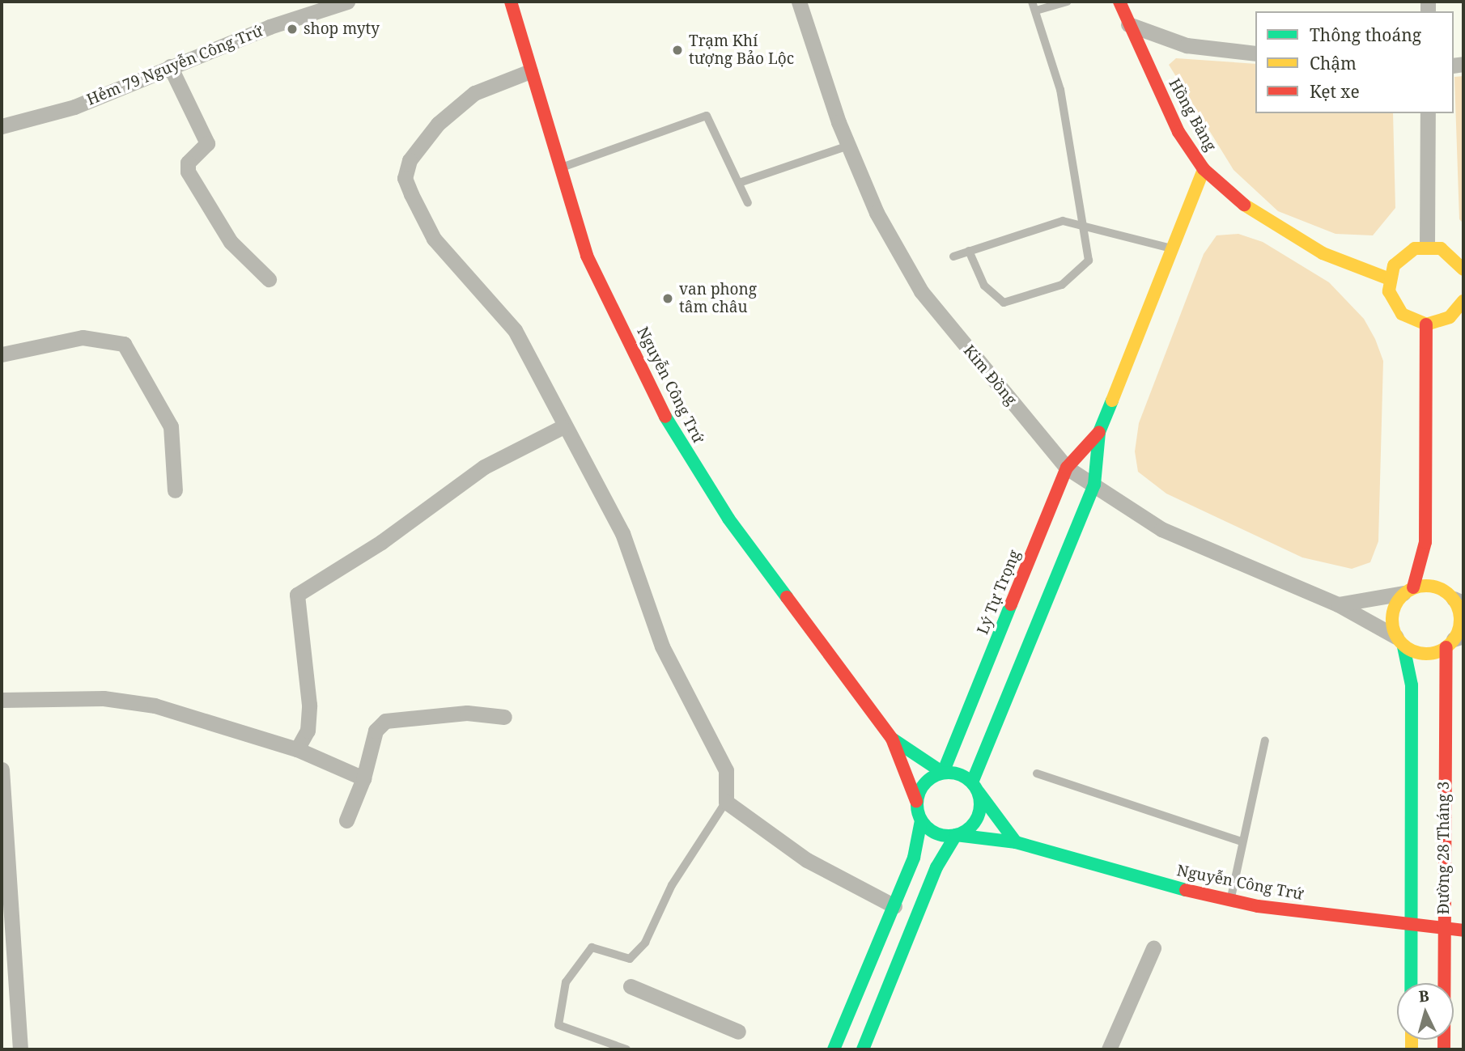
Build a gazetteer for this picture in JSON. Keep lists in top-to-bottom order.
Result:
{
  "streets": {
    "street": [
      "Hẻm 79 Nguyễn Công Trứ",
      "Hồng Bàng",
      "Kim Đồng",
      "Nguyễn Công Trứ",
      "Lý Tự Trọng",
      "Đường 28 Tháng 3"
    ]
  },
  "crossings": [
    ["Hồng Bàng", "Lý Tự Trọng"],
    ["Kim Đồng", "Lý Tự Trọng"],
    ["Kim Đồng", "Đường 28 Tháng 3"],
    ["Nguyễn Công Trứ", "Lý Tự Trọng"],
    ["Nguyễn Công Trứ", "Đường 28 Tháng 3"]
  ],
  "places": ["shop myty", "Trạm Khí tượng Bảo Lộc", "van phong tâm châu"],
  "legend": ["Thông thoáng", "Chậm", "Kẹt xe"],
  "north": "top"
}
